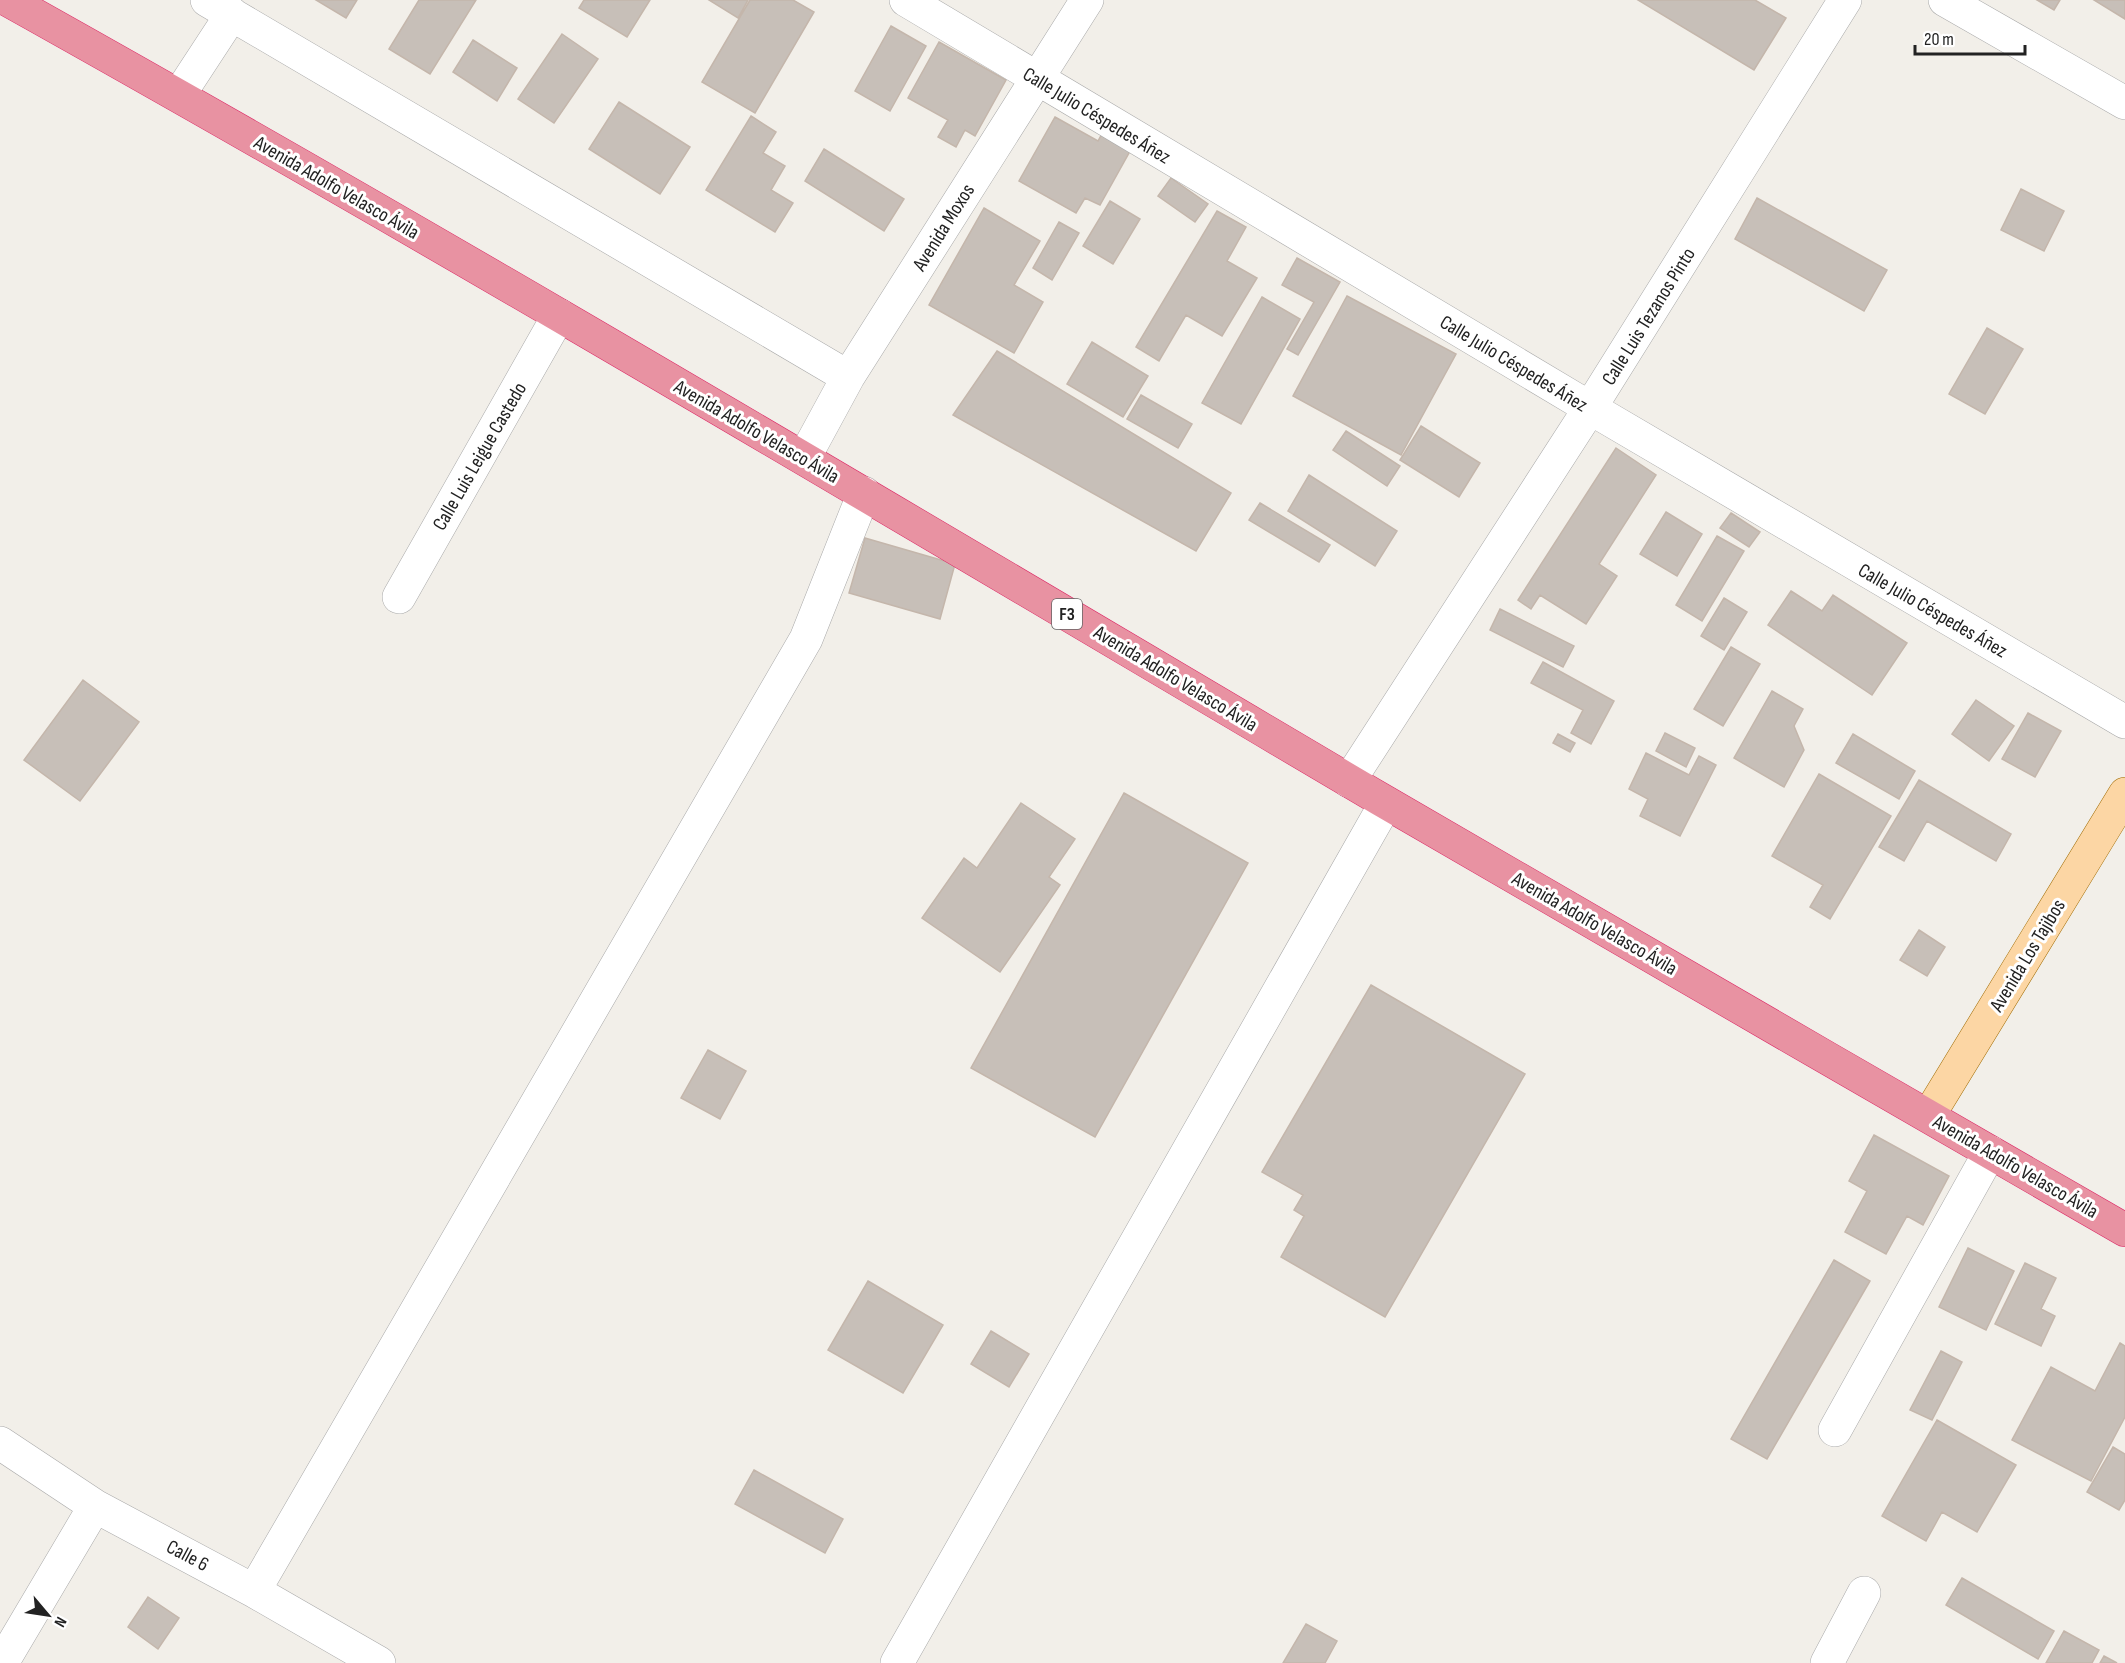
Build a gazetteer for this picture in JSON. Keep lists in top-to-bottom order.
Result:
{
  "streets": {
    "highway": ["Avenida Adolfo Velasco Ávila", "F3"],
    "main road": ["Avenida Los Tajibos"],
    "street": [
      "Calle Julio Céspedes Áñez",
      "Avenida Moxos",
      "Calle Luis Tezanos Pinto",
      "Calle Luis Leigue Castedo",
      "Calle 6"
    ]
  },
  "crossings": [
    ["Calle Julio Céspedes Áñez", "Avenida Moxos"],
    ["Calle Julio Céspedes Áñez", "Calle Luis Tezanos Pinto"],
    ["Avenida Adolfo Velasco Ávila", "Avenida Moxos"],
    ["Avenida Adolfo Velasco Ávila", "Calle Luis Tezanos Pinto"],
    ["Avenida Adolfo Velasco Ávila", "Calle Luis Leigue Castedo"],
    ["Avenida Adolfo Velasco Ávila", "Avenida Los Tajibos"]
  ],
  "scale_bar": "20 m",
  "north": "bottom right"
}
